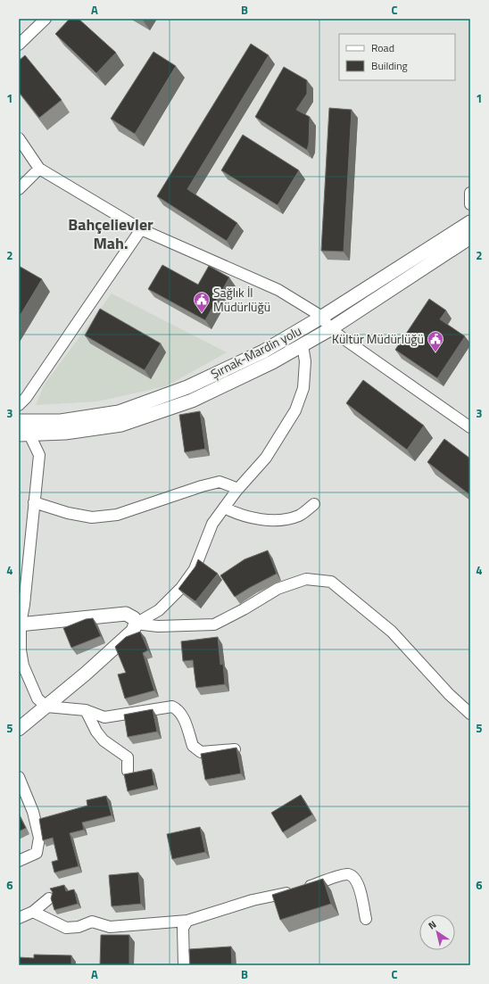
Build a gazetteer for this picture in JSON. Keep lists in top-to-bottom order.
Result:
{
  "streets": {
    "street": ["Şırnak-Mardin yolu"]
  },
  "districts": ["Bahçelievler Mah."],
  "places": {
    "public building": ["Sağlık İl Müdürlüğü", "Kültür Müdürlüğü"]
  },
  "legend": ["Road", "Building"],
  "north": "top left",
  "grid": {
    "columns": ["A", "B", "C"],
    "rows": [
      "1",
      "2",
      "3",
      "4",
      "5",
      "6"
    ]
  }
}
